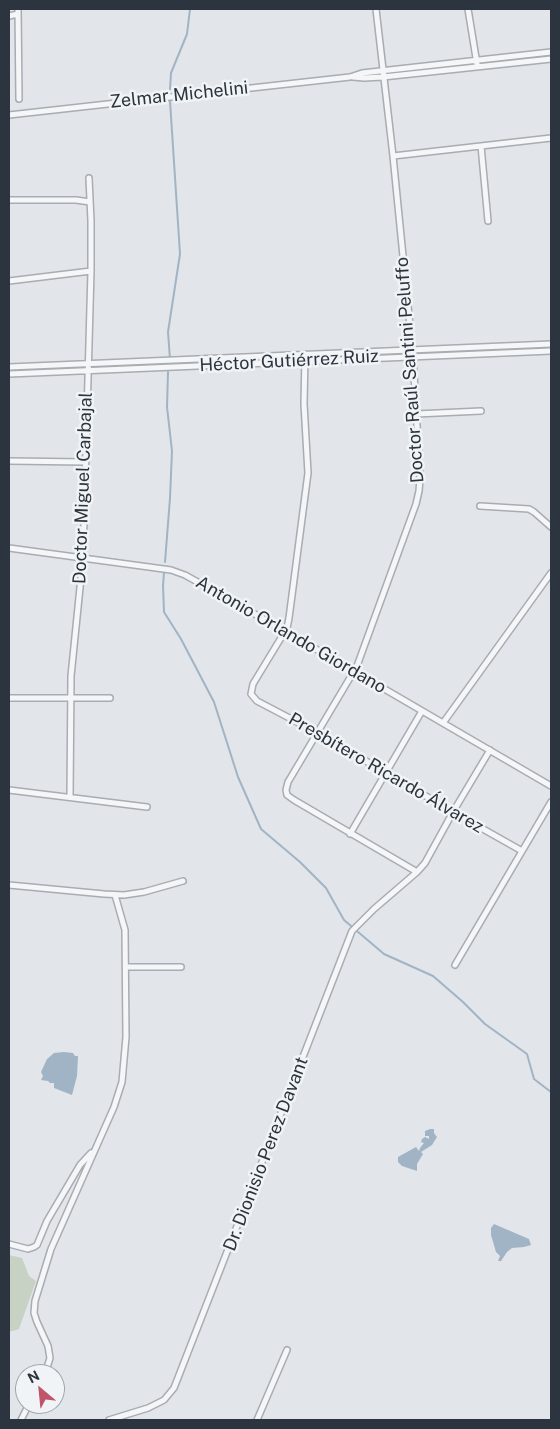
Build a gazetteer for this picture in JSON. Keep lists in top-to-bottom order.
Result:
{
  "streets": {
    "street": [
      "Zelmar Michelini",
      "Héctor Gutiérrez Ruiz",
      "Doctor Raúl Santini Peluffo",
      "Doctor Miguel Carbajal",
      "Antonio Orlando Giordano",
      "Presbítero Ricardo Álvarez",
      "Dr. Dionisio Perez Davant"
    ]
  },
  "crossings": [
    ["Zelmar Michelini", "Doctor Raúl Santini Peluffo"],
    ["Héctor Gutiérrez Ruiz", "Doctor Raúl Santini Peluffo"],
    ["Héctor Gutiérrez Ruiz", "Doctor Miguel Carbajal"],
    ["Doctor Raúl Santini Peluffo", "Antonio Orlando Giordano"],
    ["Doctor Raúl Santini Peluffo", "Presbítero Ricardo Álvarez"],
    ["Doctor Miguel Carbajal", "Antonio Orlando Giordano"],
    ["Antonio Orlando Giordano", "Presbítero Ricardo Álvarez"],
    ["Antonio Orlando Giordano", "Dr. Dionisio Perez Davant"],
    ["Presbítero Ricardo Álvarez", "Dr. Dionisio Perez Davant"]
  ],
  "north": "top left"
}
